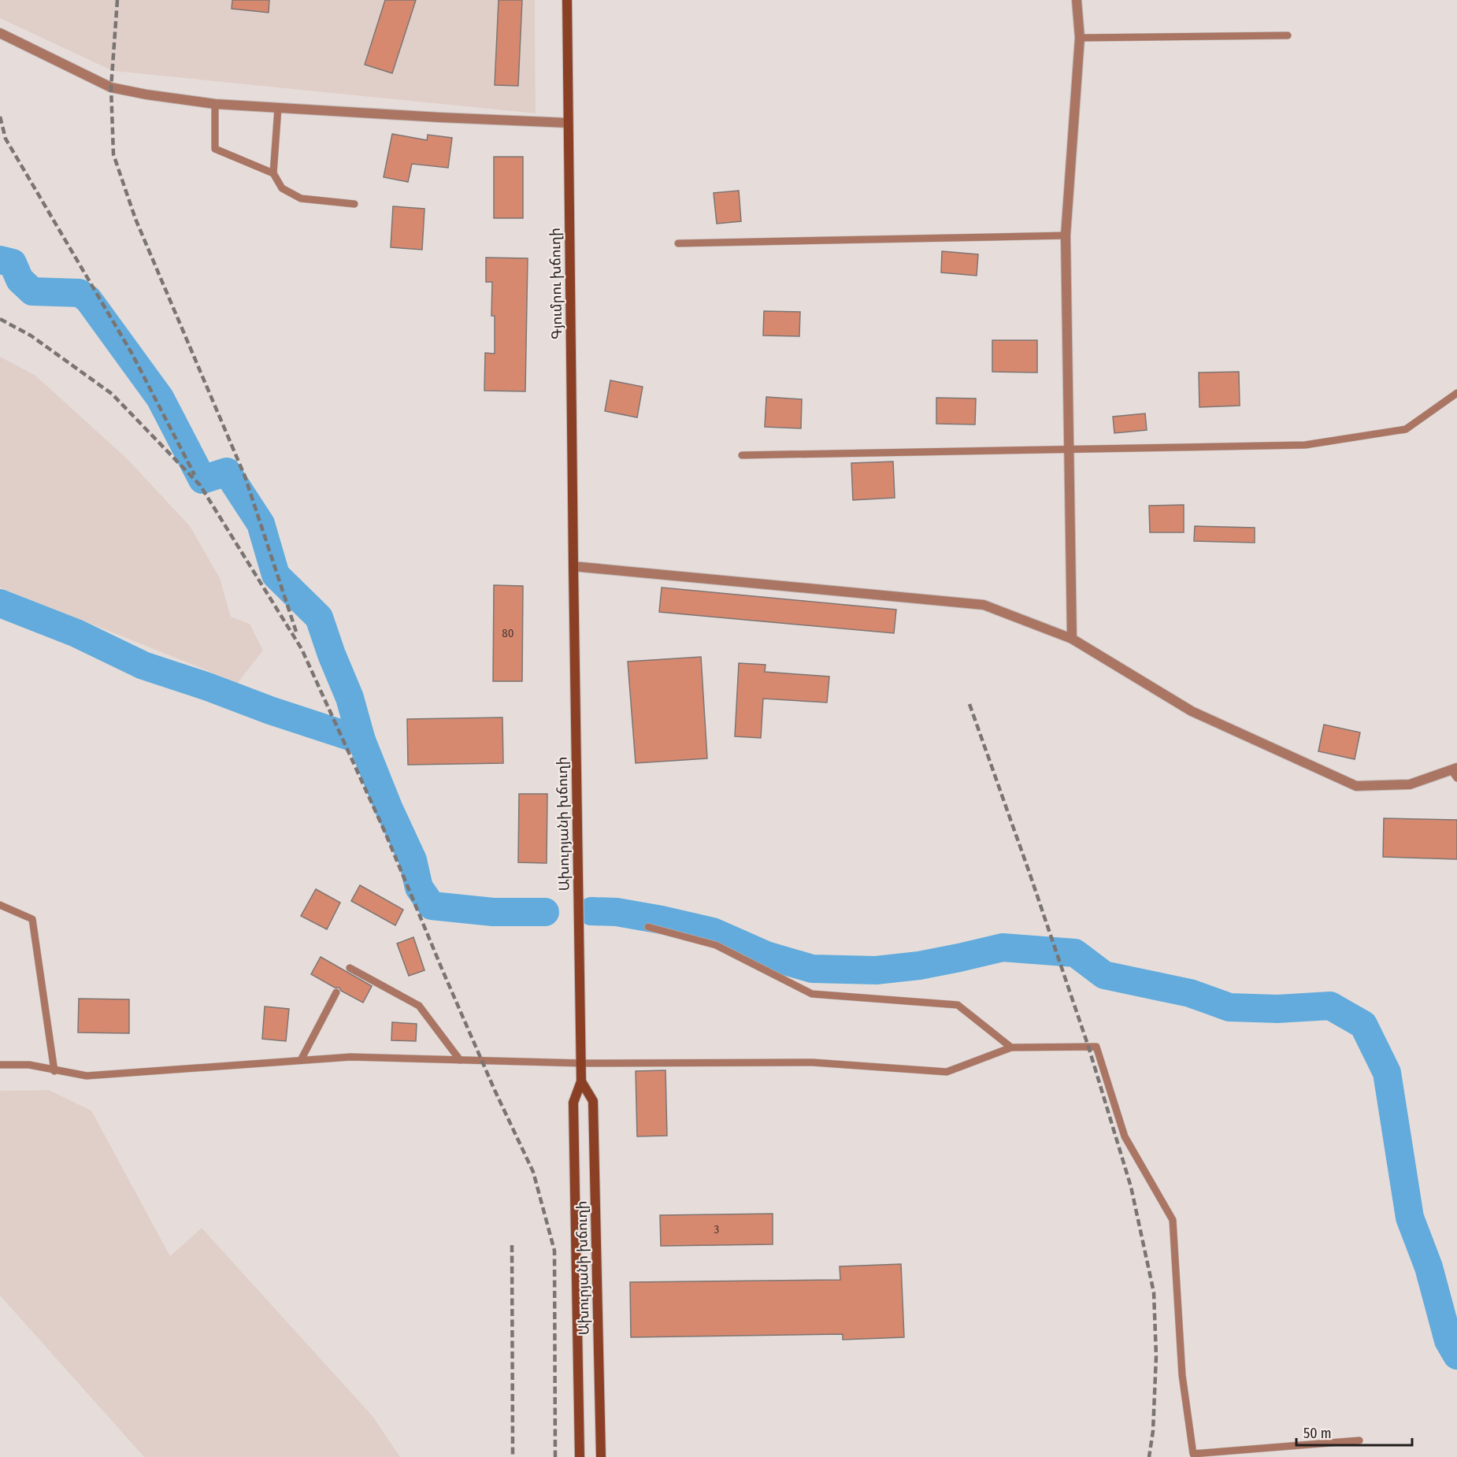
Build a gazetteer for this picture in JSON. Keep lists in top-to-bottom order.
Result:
{
  "streets": {
    "main road": ["Գյումրու խճուղի", "Ախուրյանի խճուղի"]
  },
  "crossings": [
    ["Գյումրու խճուղի", "Ախուրյանի խճուղի"]
  ],
  "house_numbers": ["80", "3"],
  "scale_bar": "50 m"
}
